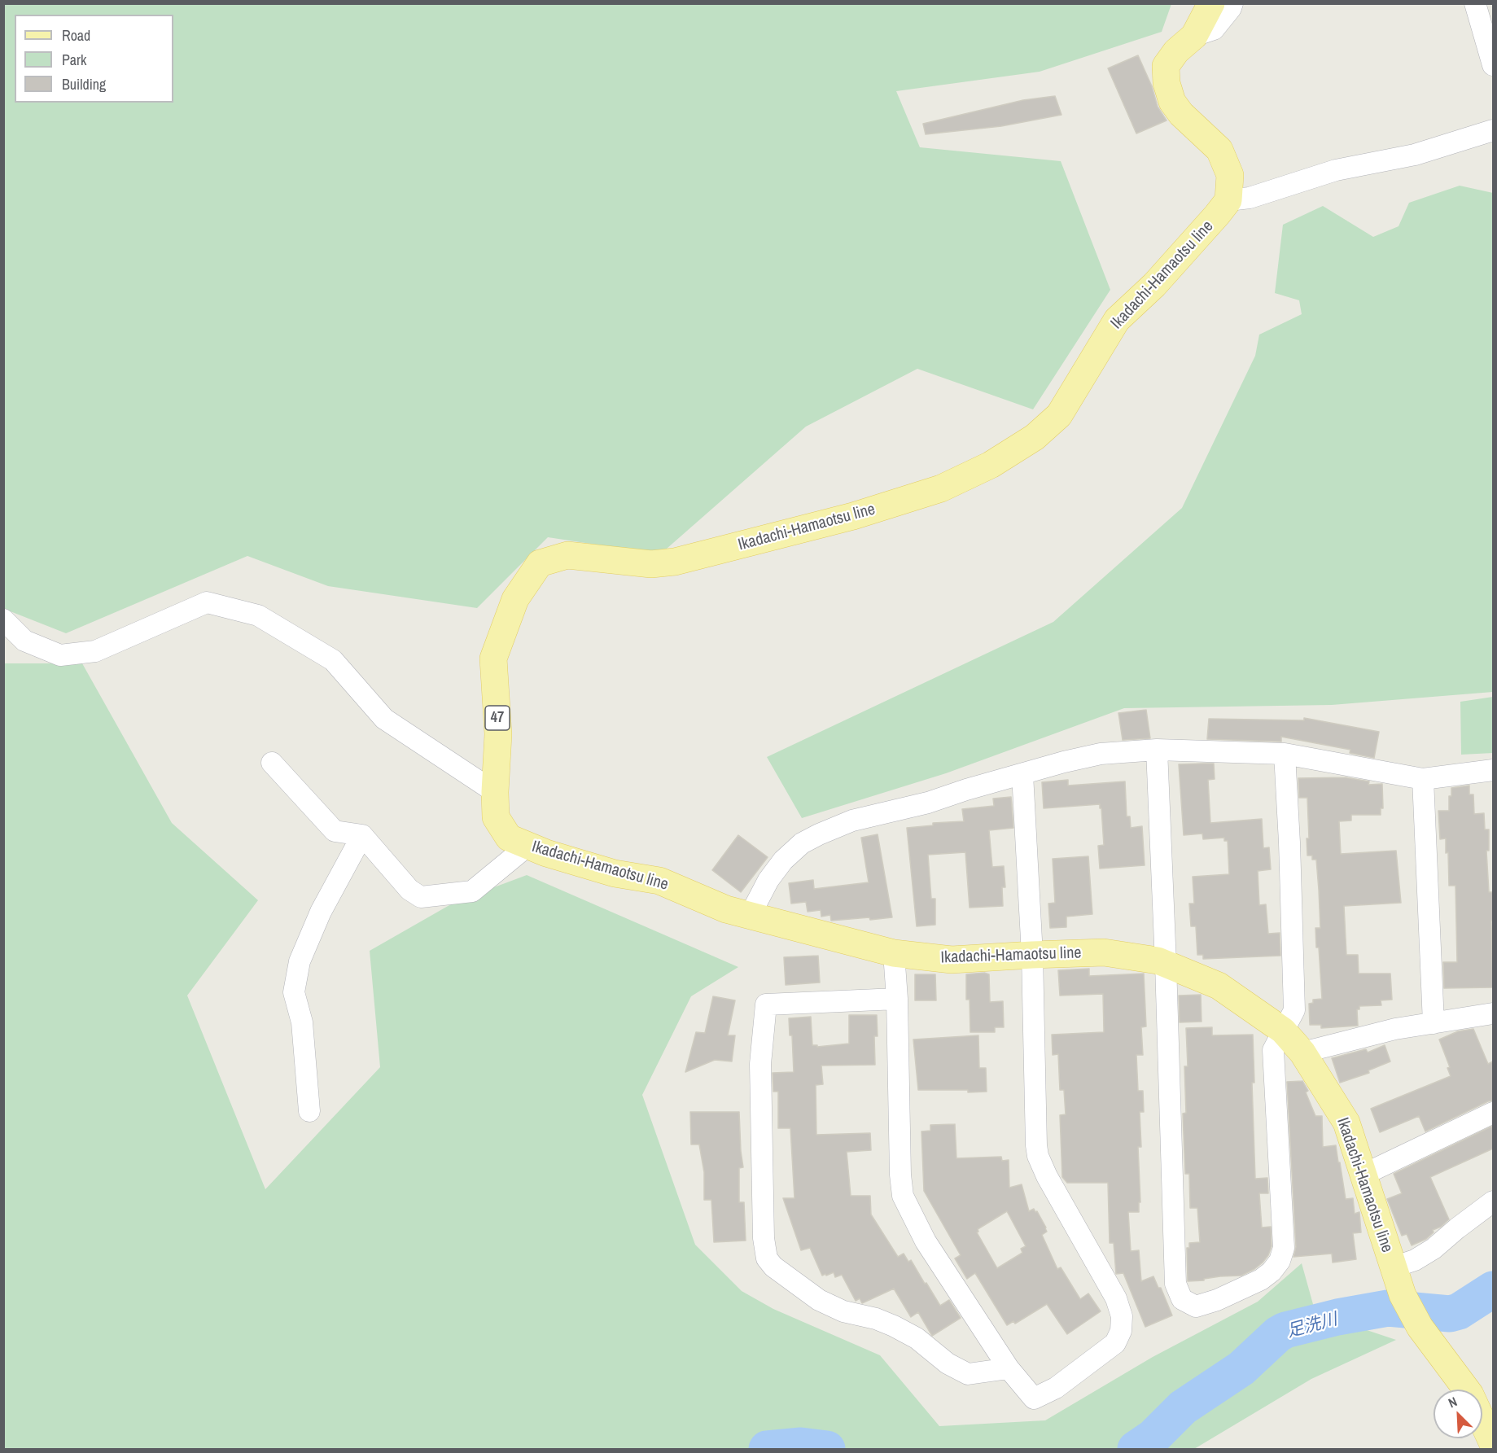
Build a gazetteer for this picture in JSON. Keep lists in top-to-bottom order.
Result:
{
  "streets": {
    "main road": ["Ikadachi-Hamaotsu line", "47"]
  },
  "water": ["足洗川"],
  "legend": ["Road", "Park", "Building"],
  "north": "top left"
}
